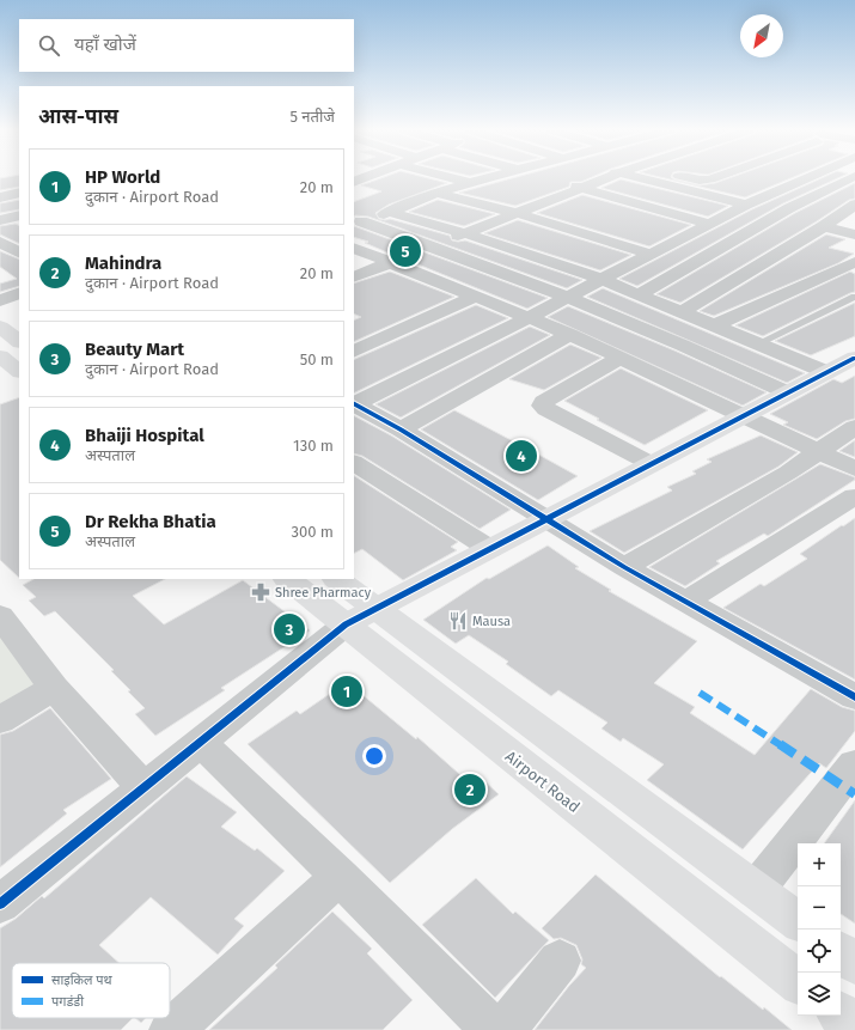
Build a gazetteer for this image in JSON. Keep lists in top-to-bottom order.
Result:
{
  "streets": {
    "main road": ["Airport Road"]
  },
  "places": {
    "pharmacy": ["Shree Pharmacy"],
    "restaurant": ["Mausa"]
  },
  "legend": ["साइकिल पथ", "पगडंडी"],
  "north": "bottom left",
  "page": {
    "search": "यहाँ खोजें",
    "heading": ["आस-पास", "5 नतीजे"],
    "list": [
      {
        "mark": "1",
        "name": "HP World",
        "note": "दुकान · Airport Road",
        "value": "20 m"
      },
      {
        "mark": "2",
        "name": "Mahindra",
        "note": "दुकान · Airport Road",
        "value": "20 m"
      },
      {
        "mark": "3",
        "name": "Beauty Mart",
        "note": "दुकान · Airport Road",
        "value": "50 m"
      },
      {
        "mark": "4",
        "name": "Bhaiji Hospital",
        "note": "अस्पताल",
        "value": "130 m"
      },
      {
        "mark": "5",
        "name": "Dr Rekha Bhatia",
        "note": "अस्पताल",
        "value": "300 m"
      }
    ],
    "pins": [
      "5",
      "4",
      "3",
      "1",
      "2"
    ],
    "map_buttons": ["+", "−"]
  }
}
